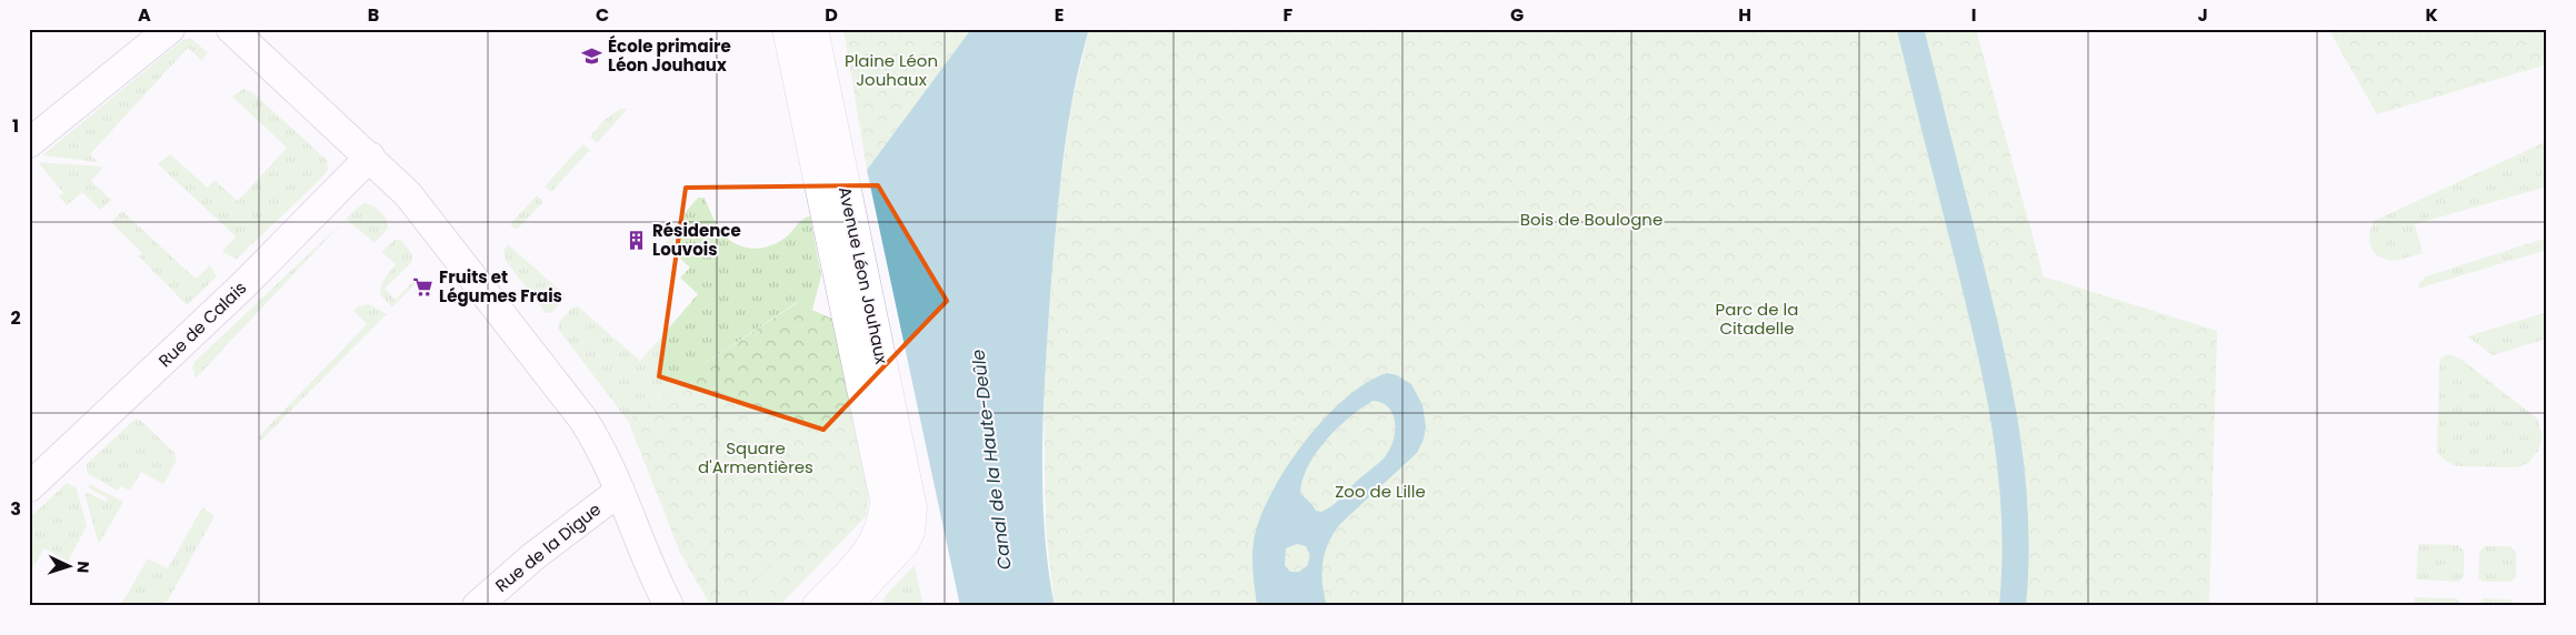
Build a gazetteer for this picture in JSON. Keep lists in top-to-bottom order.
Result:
{
  "streets": {
    "main road": ["Avenue Léon Jouhaux"],
    "street": ["Rue de Calais", "Rue de la Digue"]
  },
  "water": ["Canal de la Haute-Deûle"],
  "parks": [
    "Plaine Léon Jouhaux",
    "Bois de Boulogne",
    "Parc de la Citadelle",
    "Square d'Armentières",
    "Zoo de Lille"
  ],
  "places": {
    "school or university": ["École primaire Léon Jouhaux"],
    "building": ["Résidence Louvois"],
    "supermarket": ["Fruits et Légumes Frais"]
  },
  "north": "right",
  "grid": {
    "columns": [
      "A",
      "B",
      "C",
      "D",
      "E",
      "F",
      "G",
      "H",
      "I",
      "J",
      "K"
    ],
    "rows": ["1", "2", "3"]
  }
}
